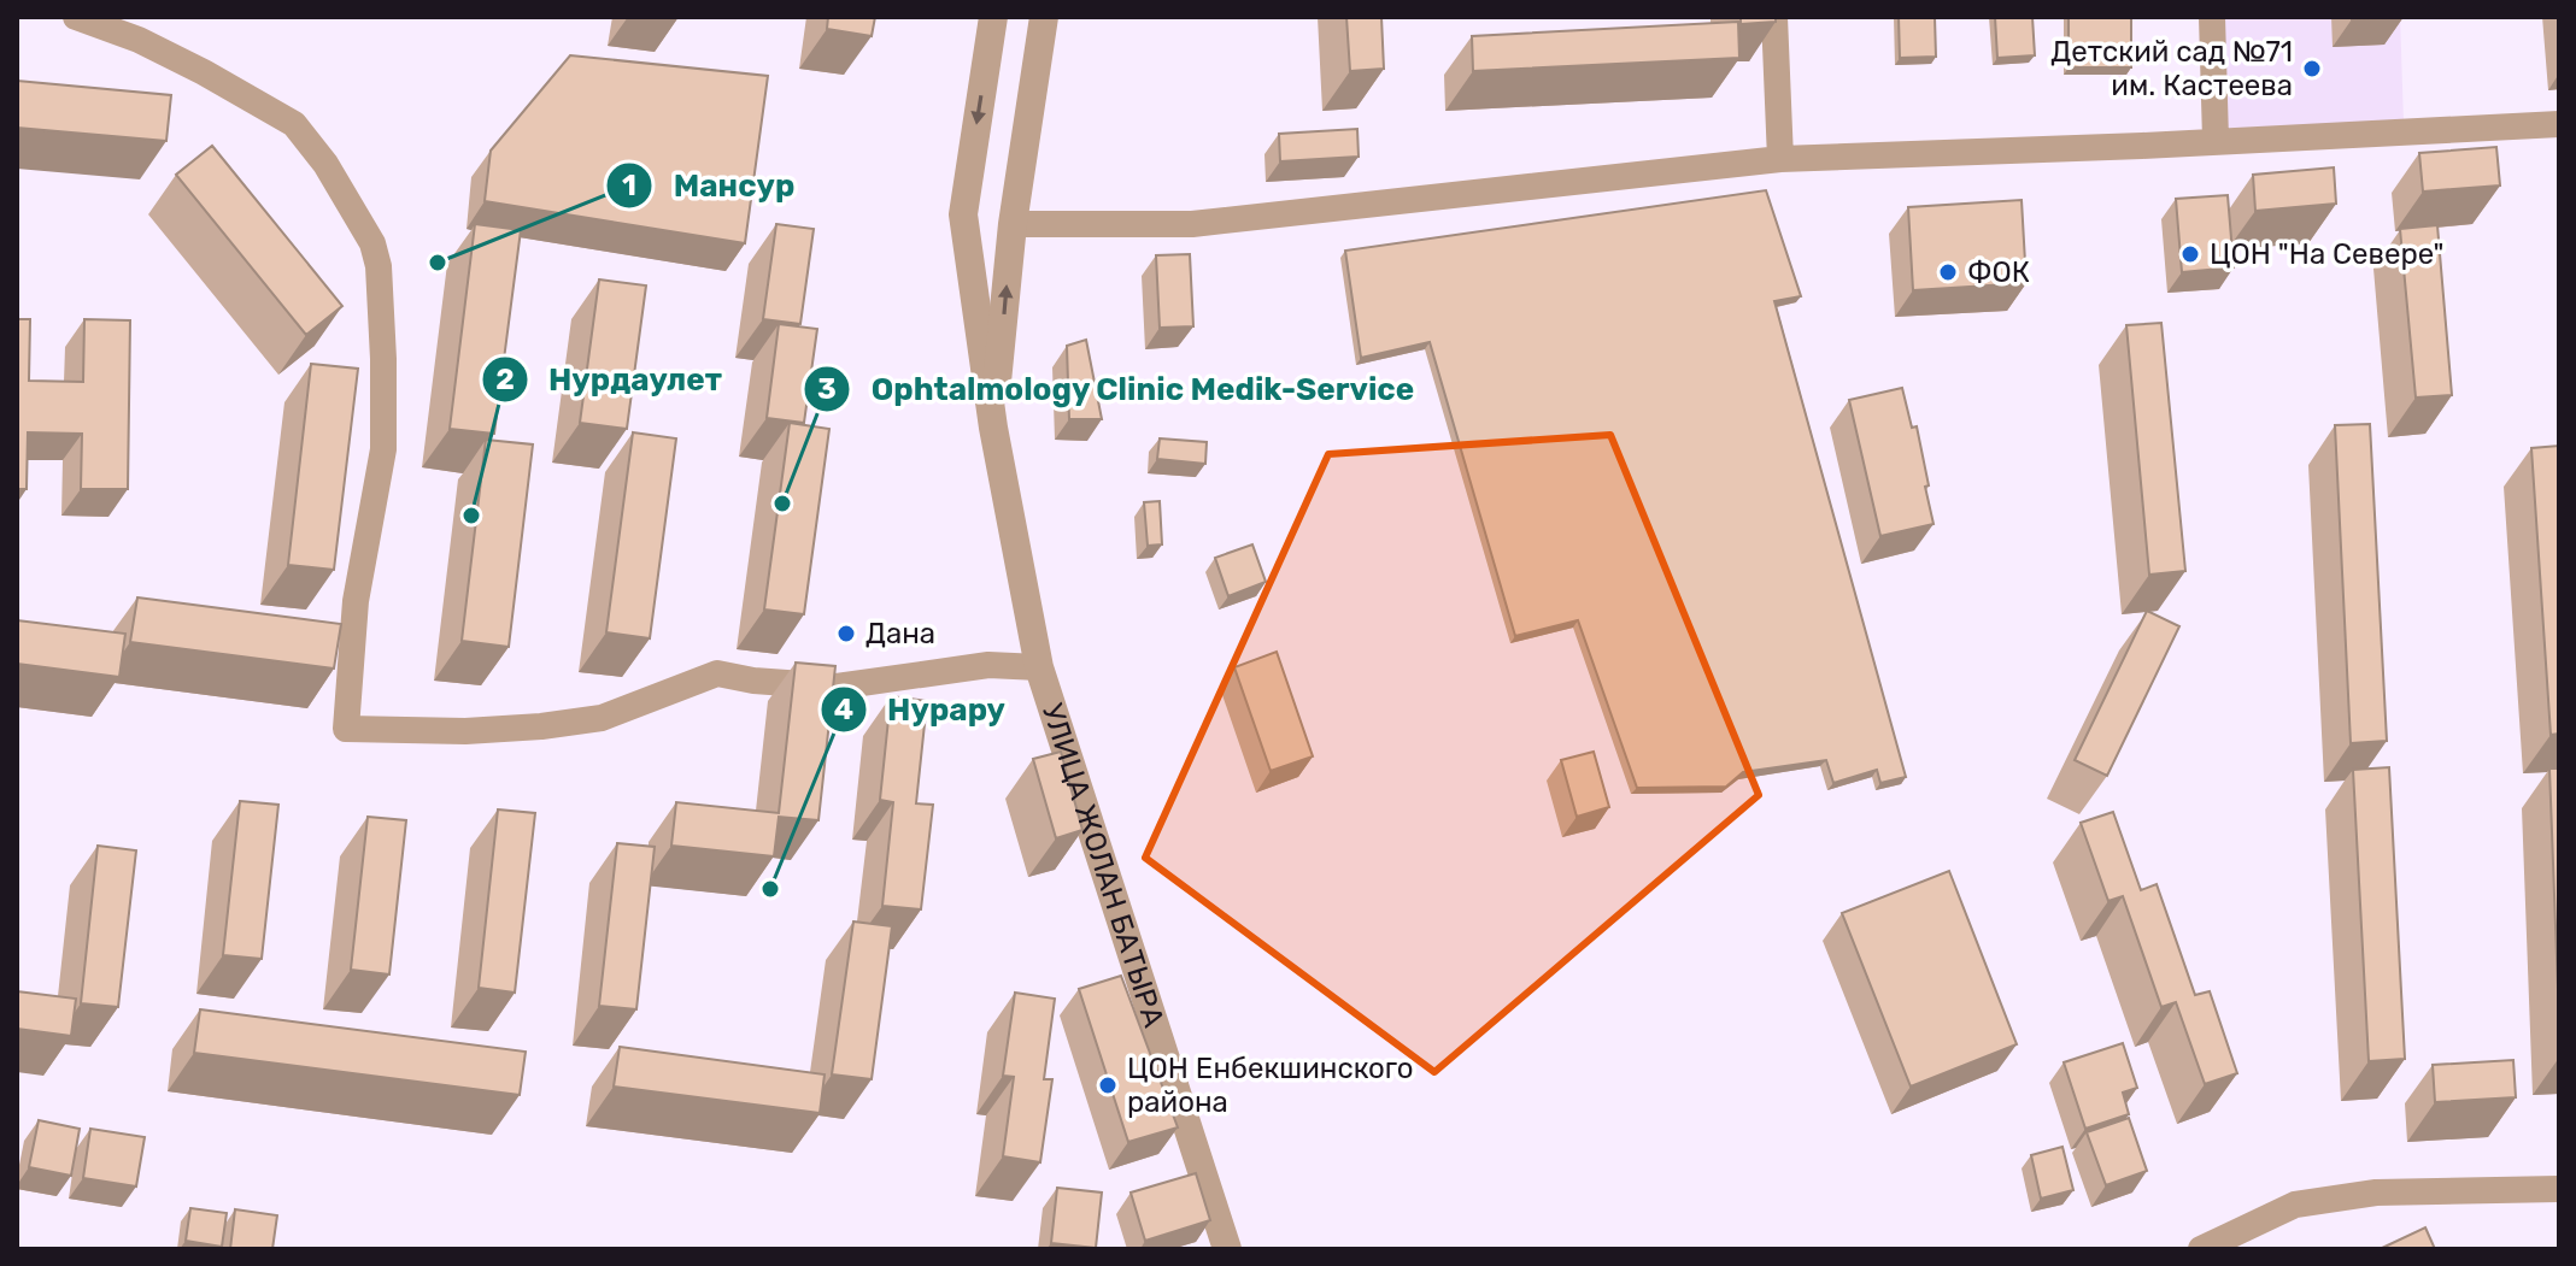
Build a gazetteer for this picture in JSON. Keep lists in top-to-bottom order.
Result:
{
  "streets": {
    "street": ["УЛИЦА ЖОЛАН БАТЫРА"]
  },
  "places": [
    "Детский сад №71 им. Кастеева",
    "ЦОН \"На Севере\"",
    "Мансур",
    "ФОК",
    "Ophtalmology Clinic Medik-Service",
    "Нурдаулет",
    "Дана",
    "Нурару",
    "ЦОН Енбекшинского района"
  ]
}
